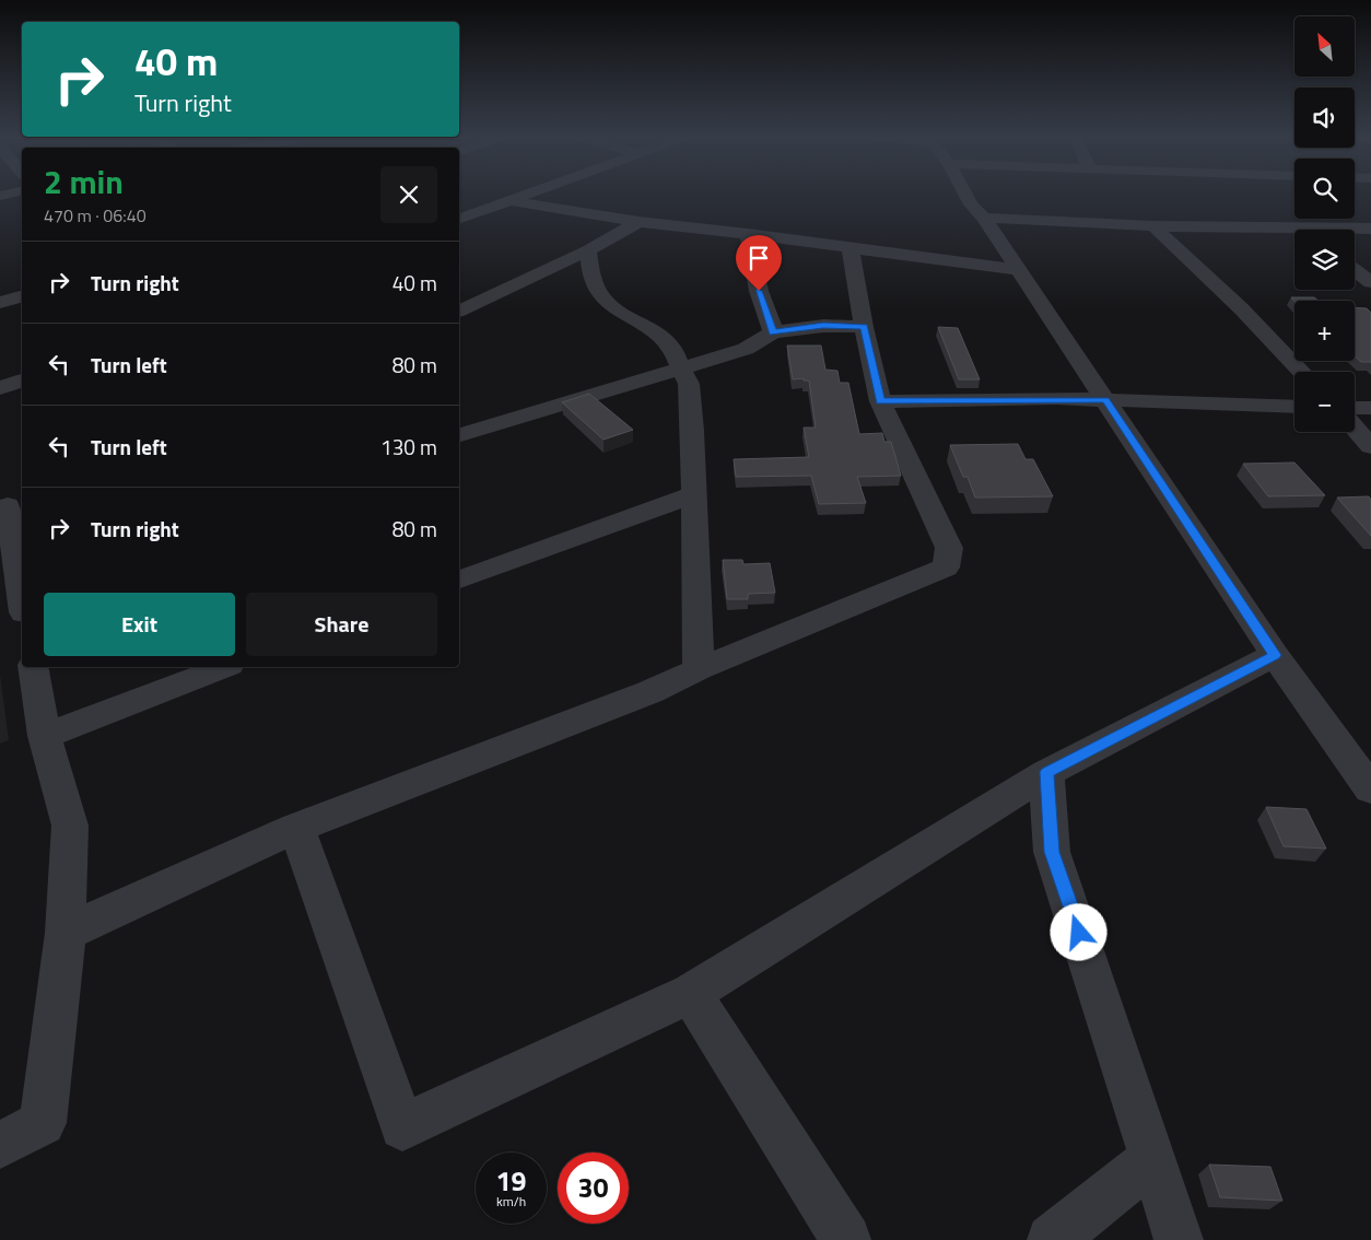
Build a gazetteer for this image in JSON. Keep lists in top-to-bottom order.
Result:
{
  "north": "top left",
  "page": {
    "map_buttons": ["+", "−"],
    "turn": ["40 m", "Turn right"],
    "heading": ["2 min", "470 m · 06:40"],
    "list": [
      {
        "name": "Turn right",
        "value": "40 m"
      },
      {
        "name": "Turn left",
        "value": "80 m"
      },
      {
        "name": "Turn left",
        "value": "130 m"
      },
      {
        "name": "Turn right",
        "value": "80 m"
      }
    ],
    "buttons": ["Exit", "Share"],
    "speed": "19 km/h",
    "limit": "30"
  }
}
